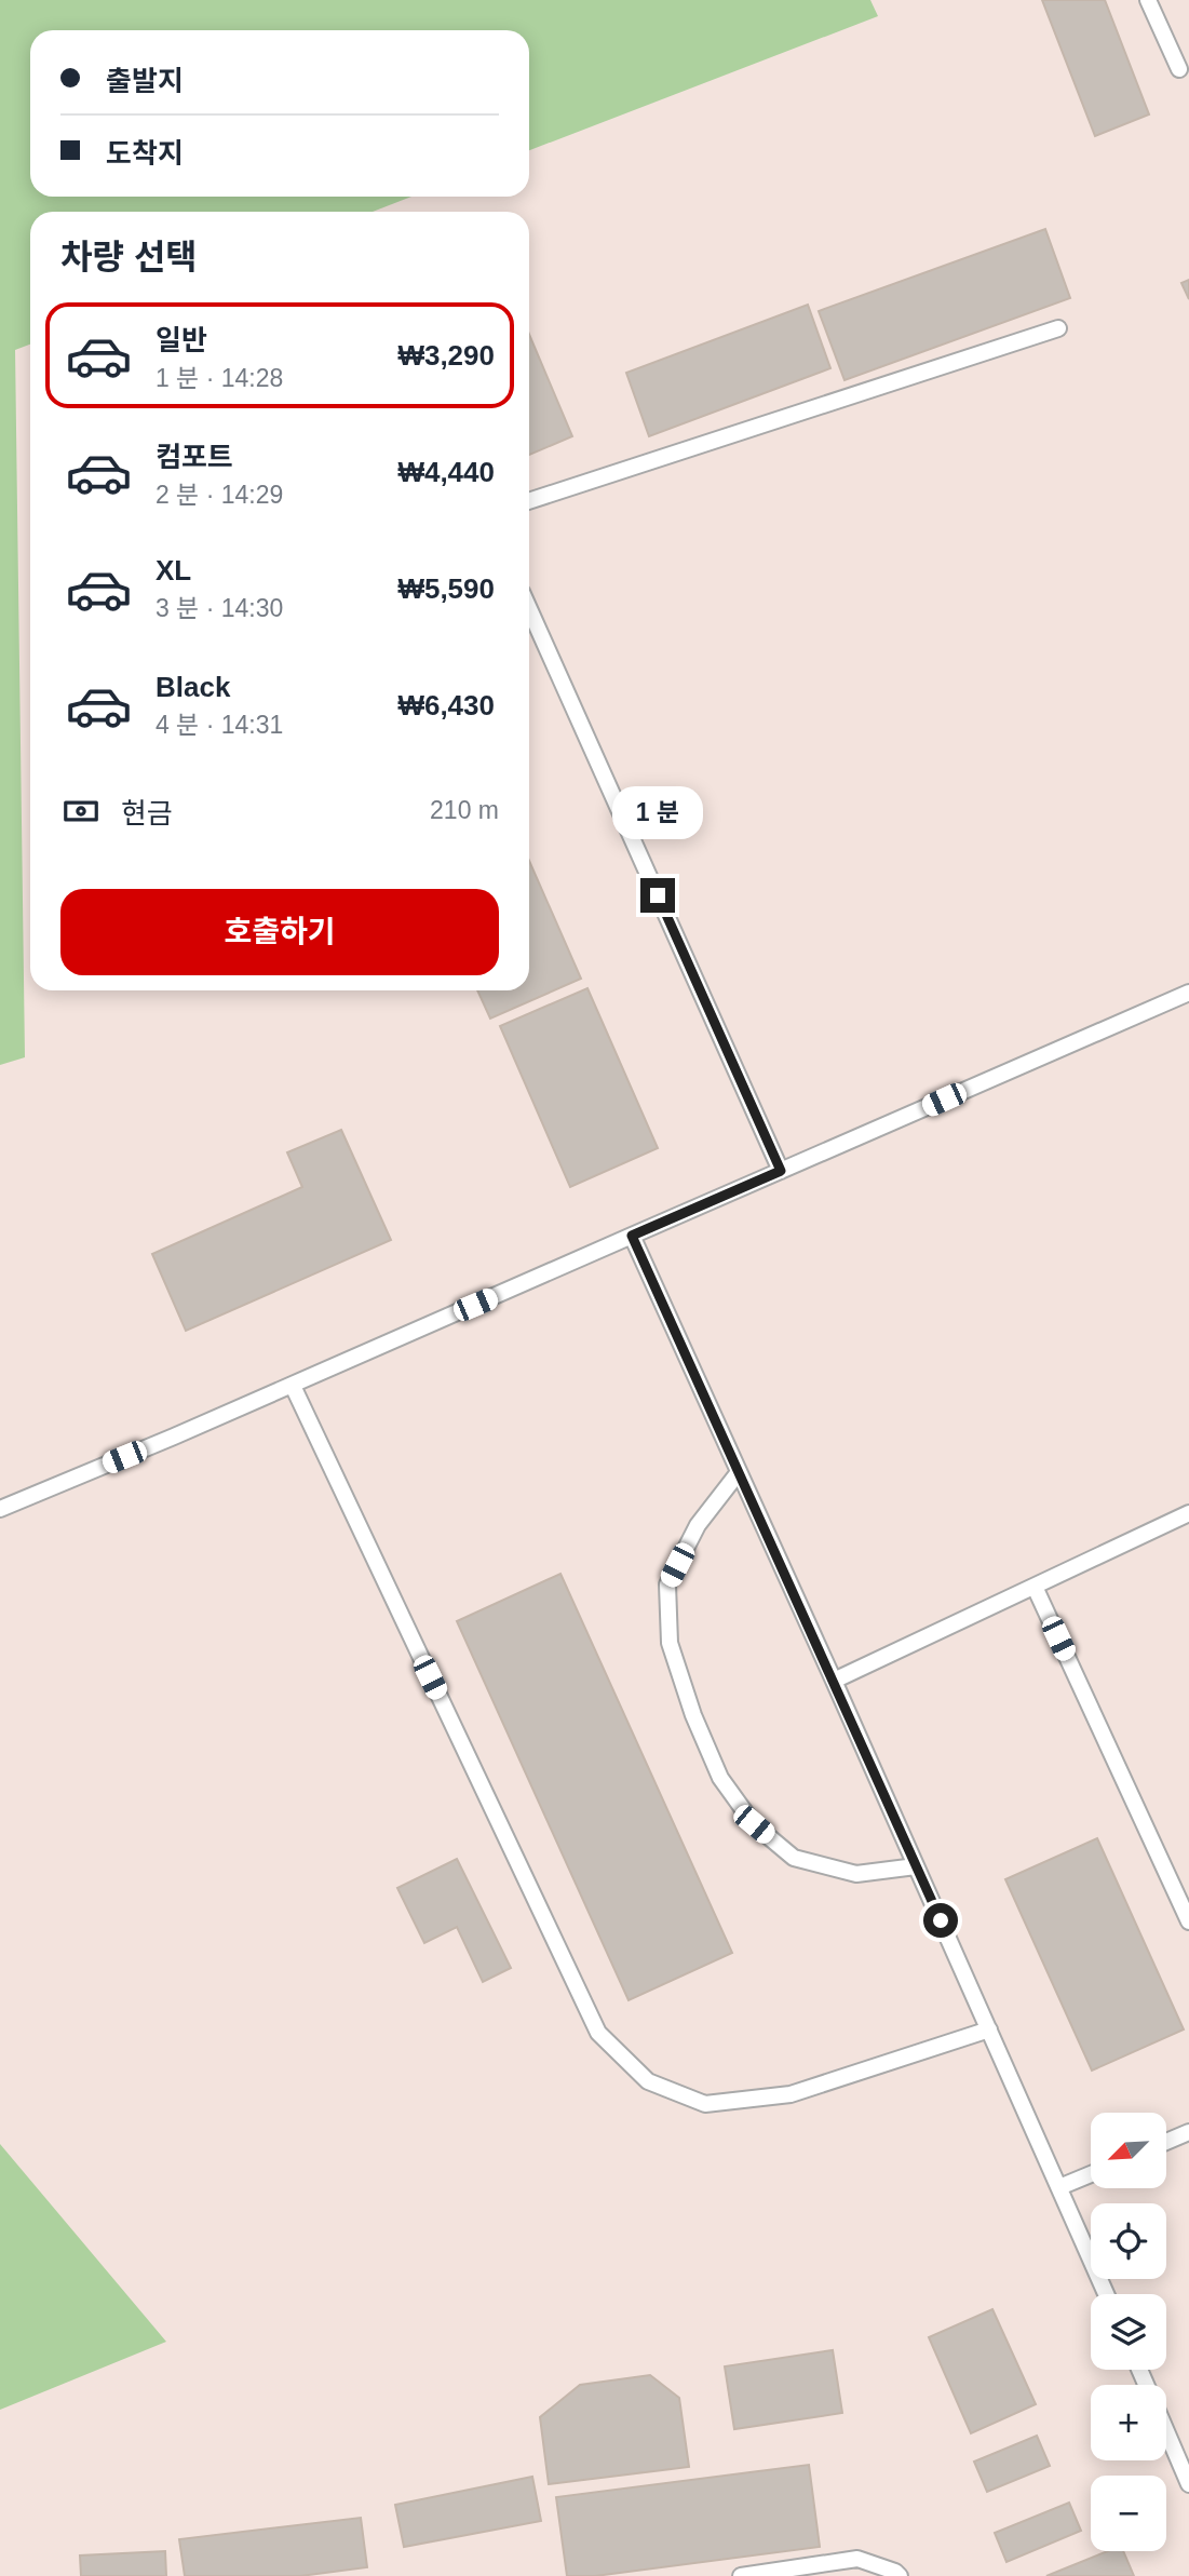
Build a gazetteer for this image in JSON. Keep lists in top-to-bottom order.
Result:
{
  "north": "bottom left",
  "page": {
    "banner": ["출발지", "도착지"],
    "heading": "차량 선택",
    "list": [
      {
        "name": "일반",
        "note": "1 분 · 14:28",
        "value": "₩3,290"
      },
      {
        "name": "컴포트",
        "note": "2 분 · 14:29",
        "value": "₩4,440"
      },
      {
        "name": "XL",
        "note": "3 분 · 14:30",
        "value": "₩5,590"
      },
      {
        "name": "Black",
        "note": "4 분 · 14:31",
        "value": "₩6,430"
      }
    ],
    "pay": ["현금", "210 m"],
    "bubble": "1 분",
    "buttons": "호출하기",
    "map_buttons": ["+", "−"]
  }
}
